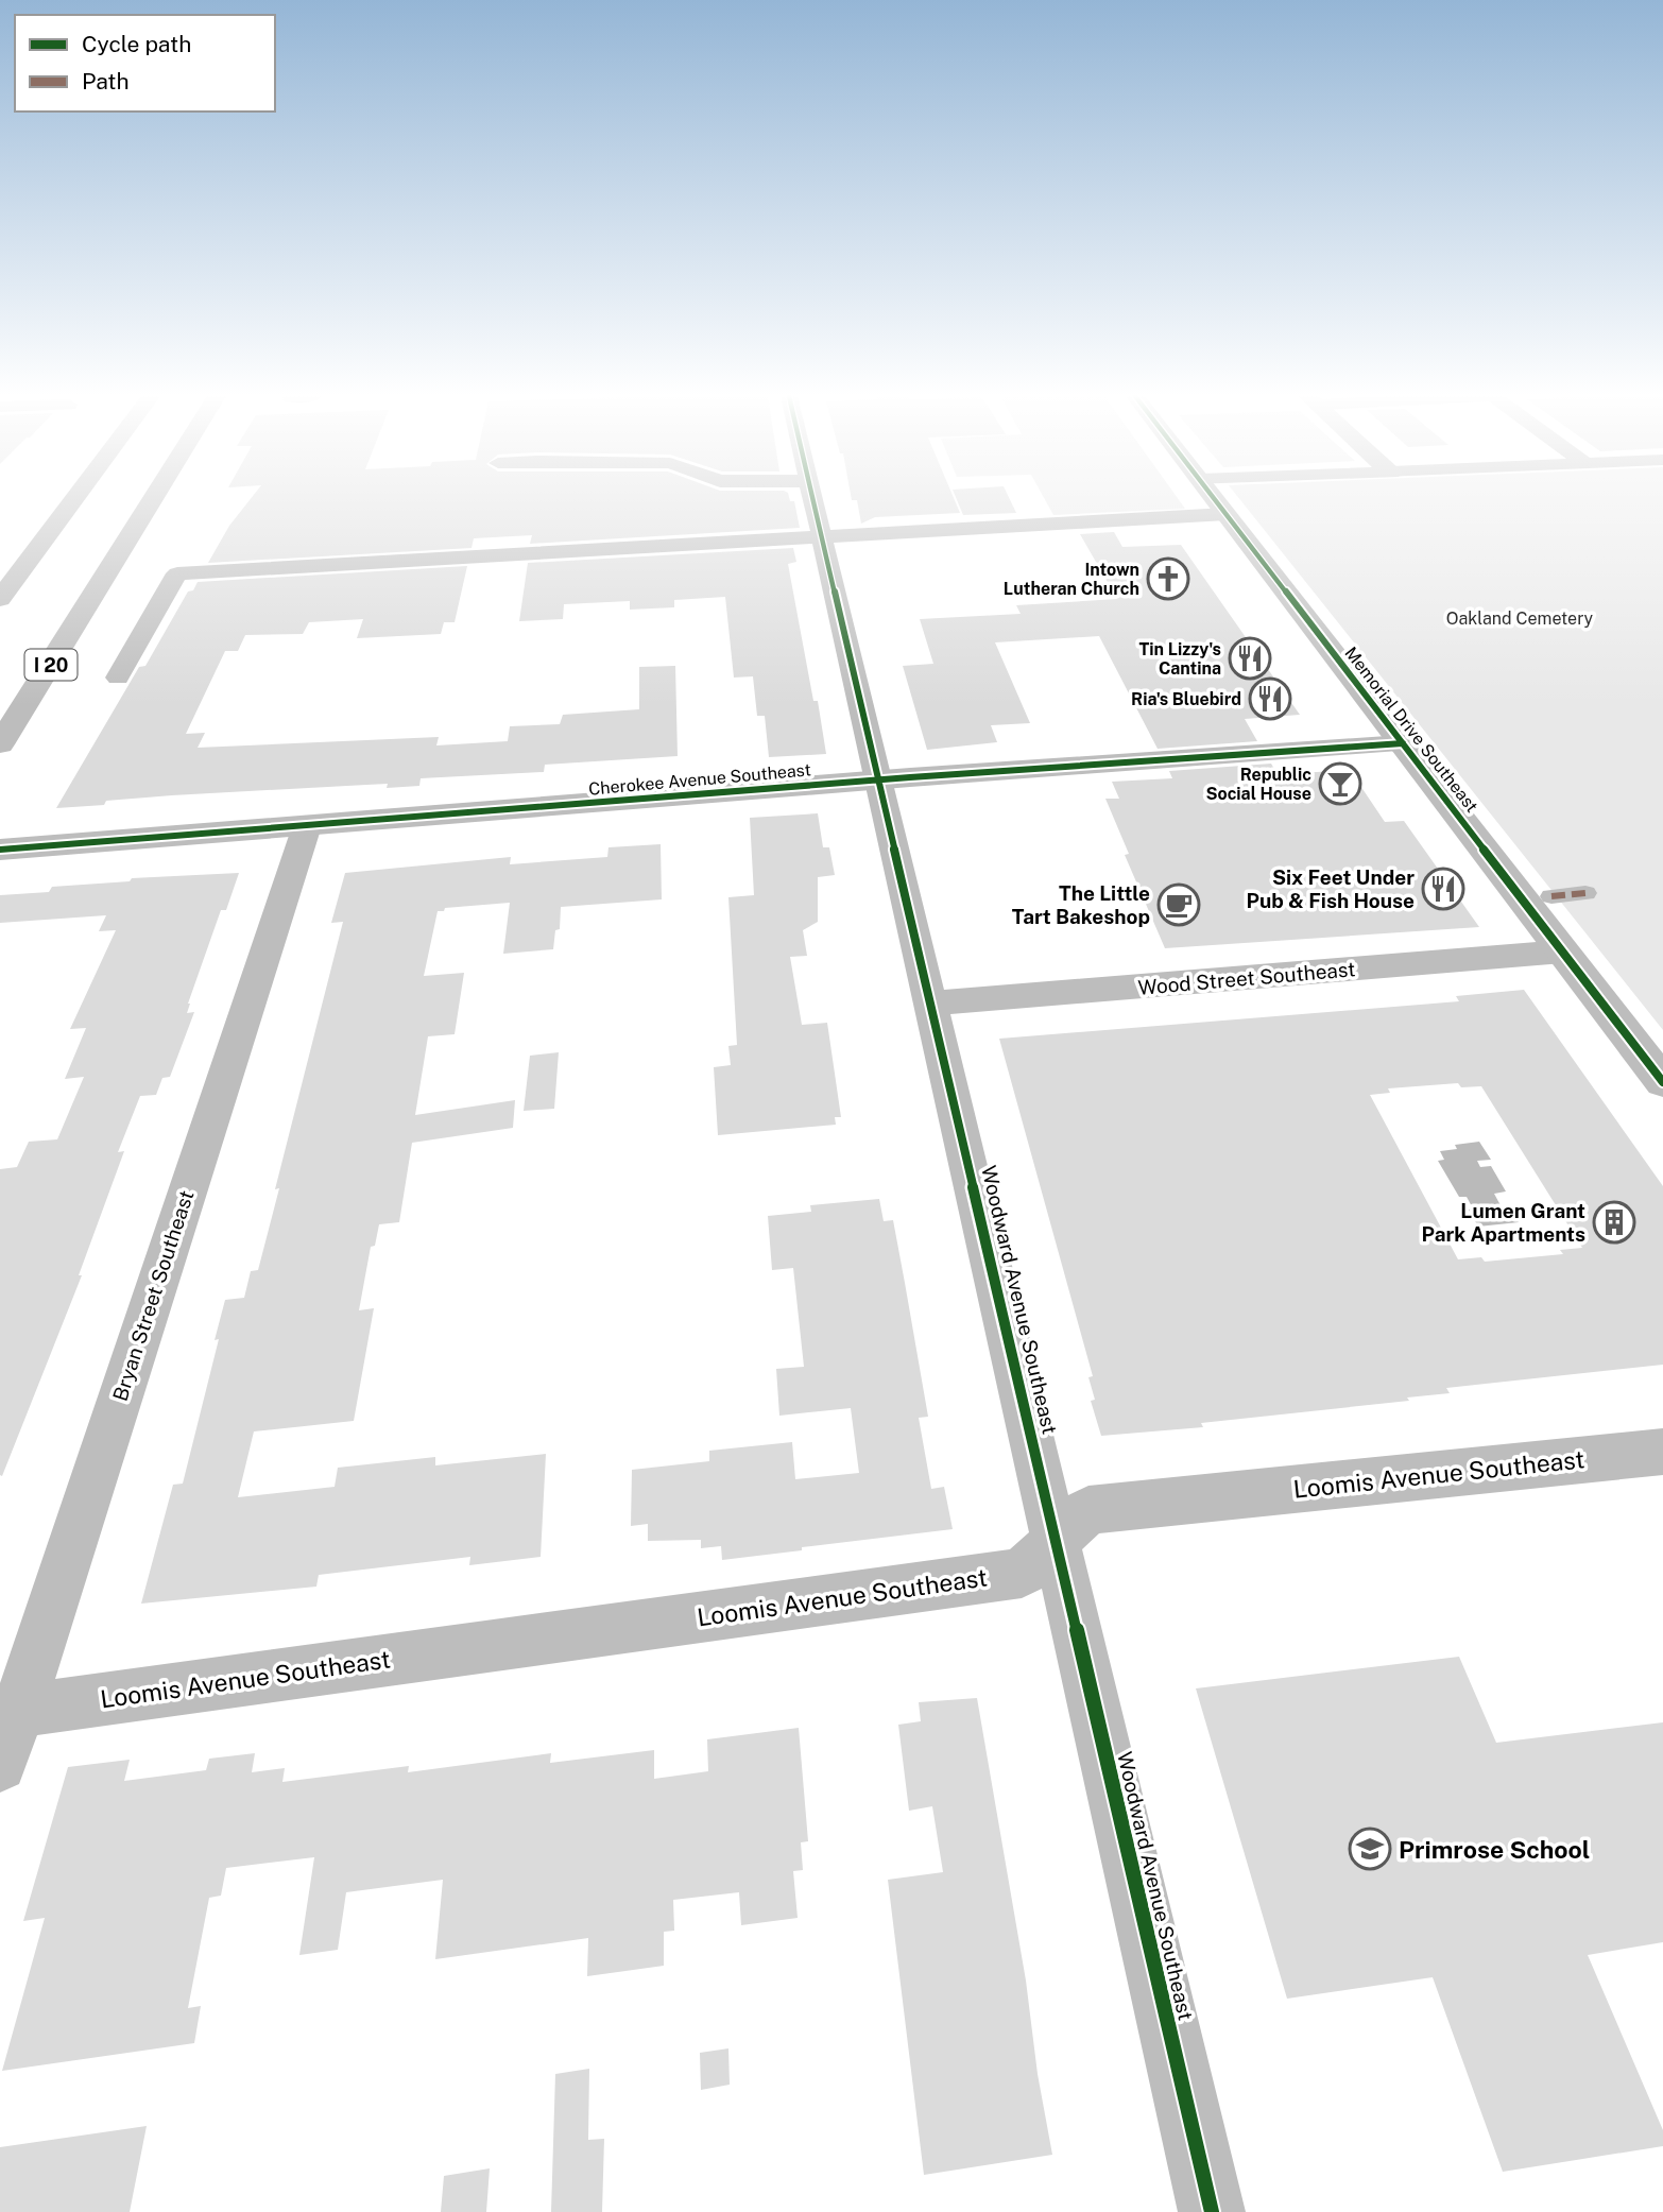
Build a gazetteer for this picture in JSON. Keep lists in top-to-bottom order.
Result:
{
  "streets": {
    "main road": ["I 20", "Memorial Drive Southeast", "Cherokee Avenue Southeast"],
    "street": [
      "Wood Street Southeast",
      "Bryan Street Southeast",
      "Woodward Avenue Southeast",
      "Loomis Avenue Southeast"
    ]
  },
  "crossings": [
    ["Memorial Drive Southeast", "Cherokee Avenue Southeast"],
    ["Memorial Drive Southeast", "Wood Street Southeast"],
    ["Cherokee Avenue Southeast", "Bryan Street Southeast"],
    ["Cherokee Avenue Southeast", "Woodward Avenue Southeast"],
    ["Wood Street Southeast", "Woodward Avenue Southeast"],
    ["Bryan Street Southeast", "Loomis Avenue Southeast"],
    ["Woodward Avenue Southeast", "Loomis Avenue Southeast"]
  ],
  "parks": ["Oakland Cemetery"],
  "places": {
    "church": ["Intown Lutheran Church"],
    "restaurant": ["Tin Lizzy's Cantina", "Ria's Bluebird", "Six Feet Under Pub & Fish House"],
    "bar": ["Republic Social House"],
    "cafe": ["The Little Tart Bakeshop"],
    "building": ["Lumen Grant Park Apartments"],
    "school or university": ["Primrose School"]
  },
  "legend": ["Cycle path", "Path"]
}
